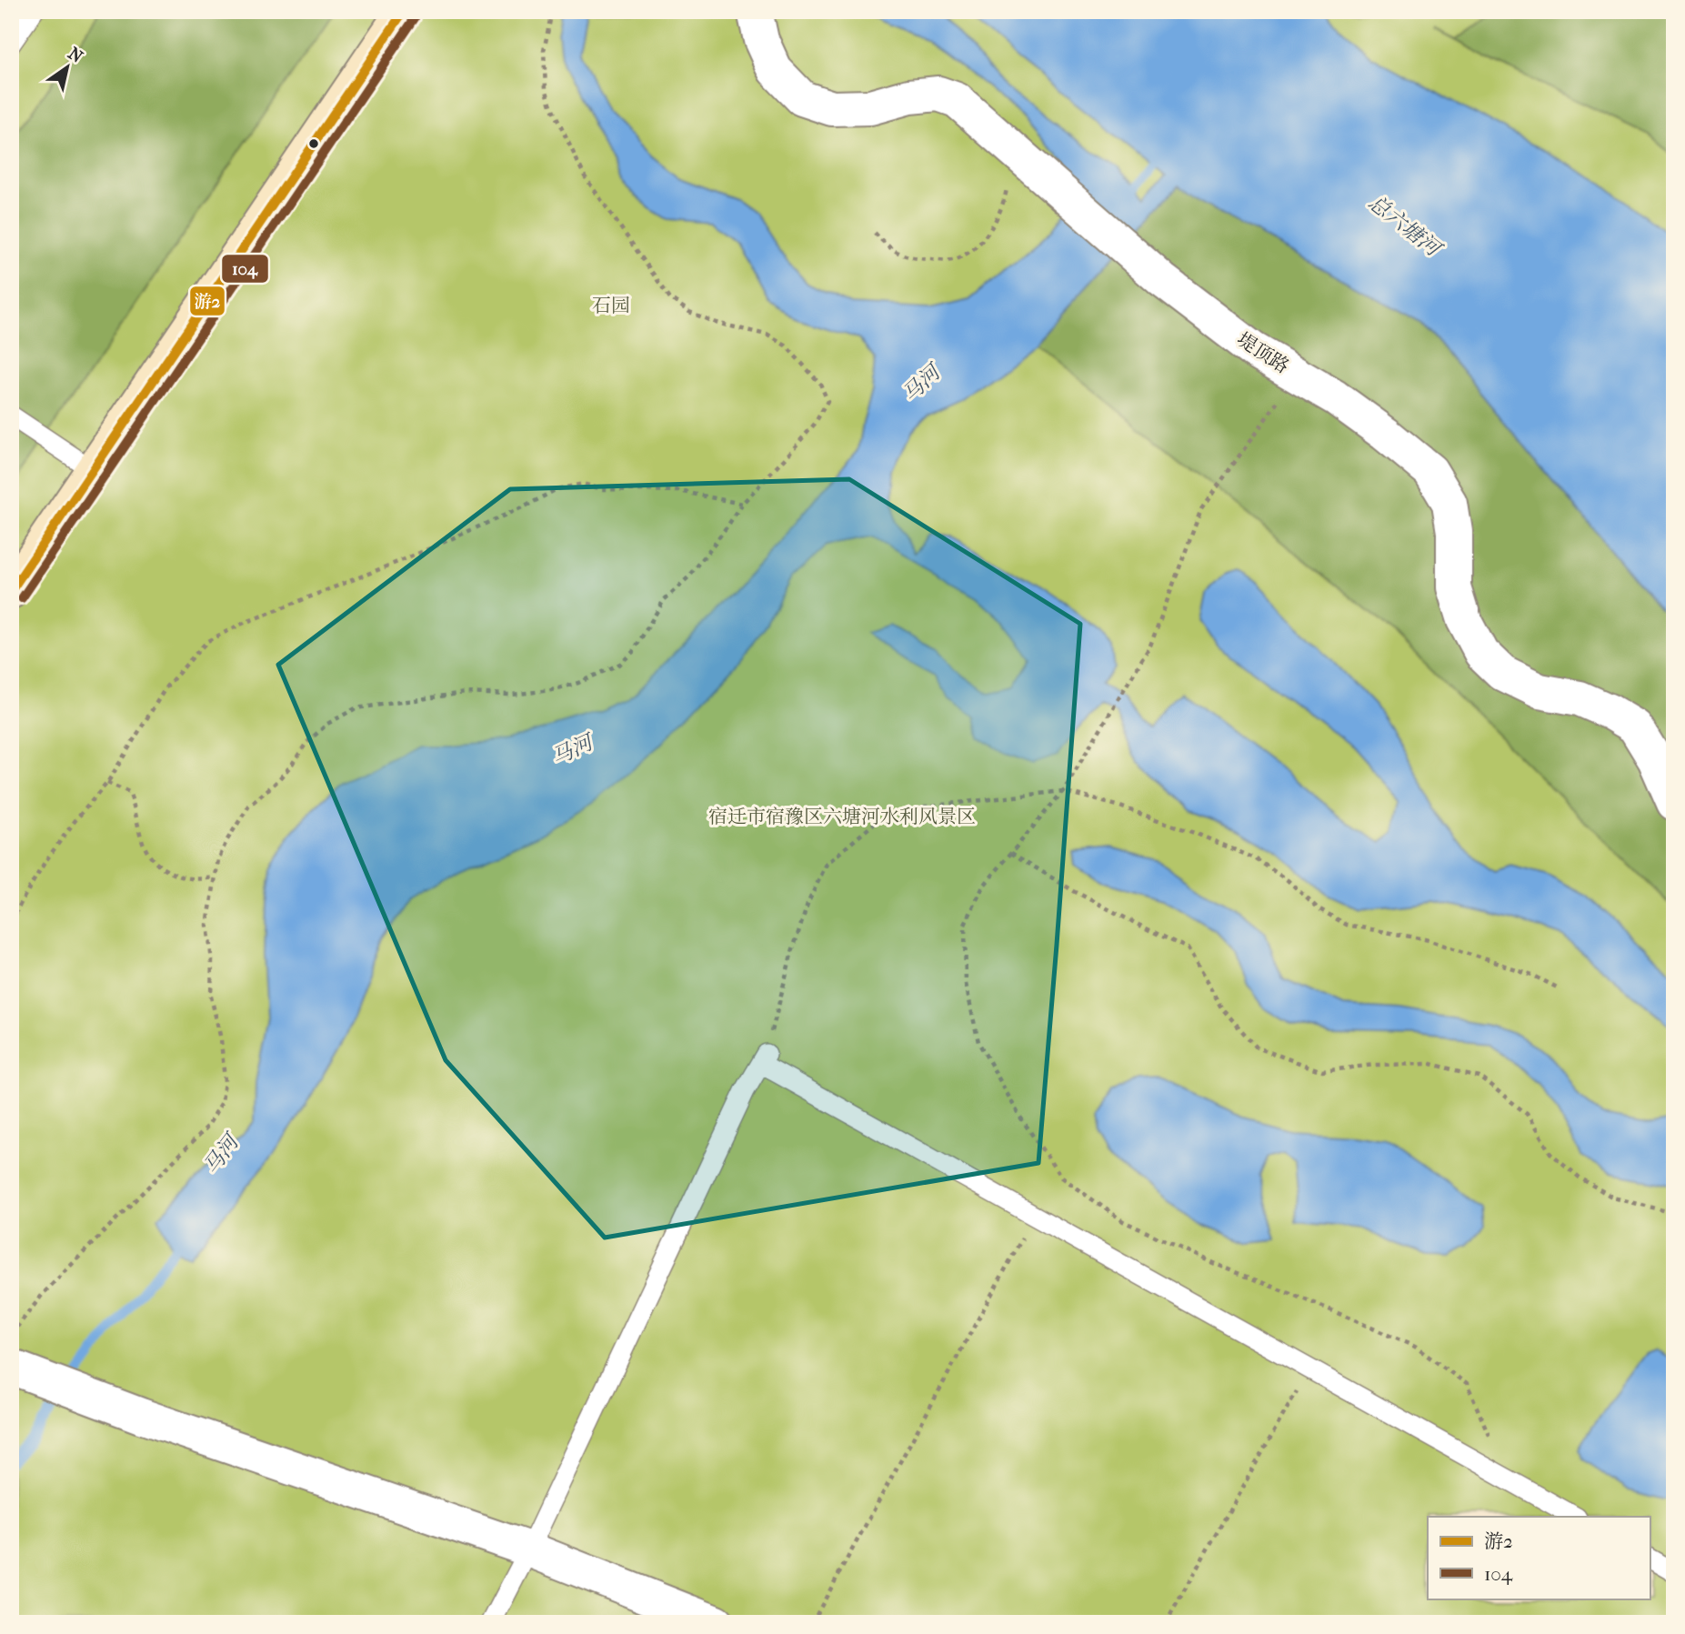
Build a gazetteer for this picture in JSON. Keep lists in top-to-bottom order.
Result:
{
  "streets": {
    "street": ["堤顶路"]
  },
  "water": ["总六塘河", "马河"],
  "parks": ["石园", "宿迁市宿豫区六塘河水利风景区"],
  "lines": ["transit line 游2", "transit line 104"],
  "legend": ["游2", "104"],
  "north": "top right"
}
